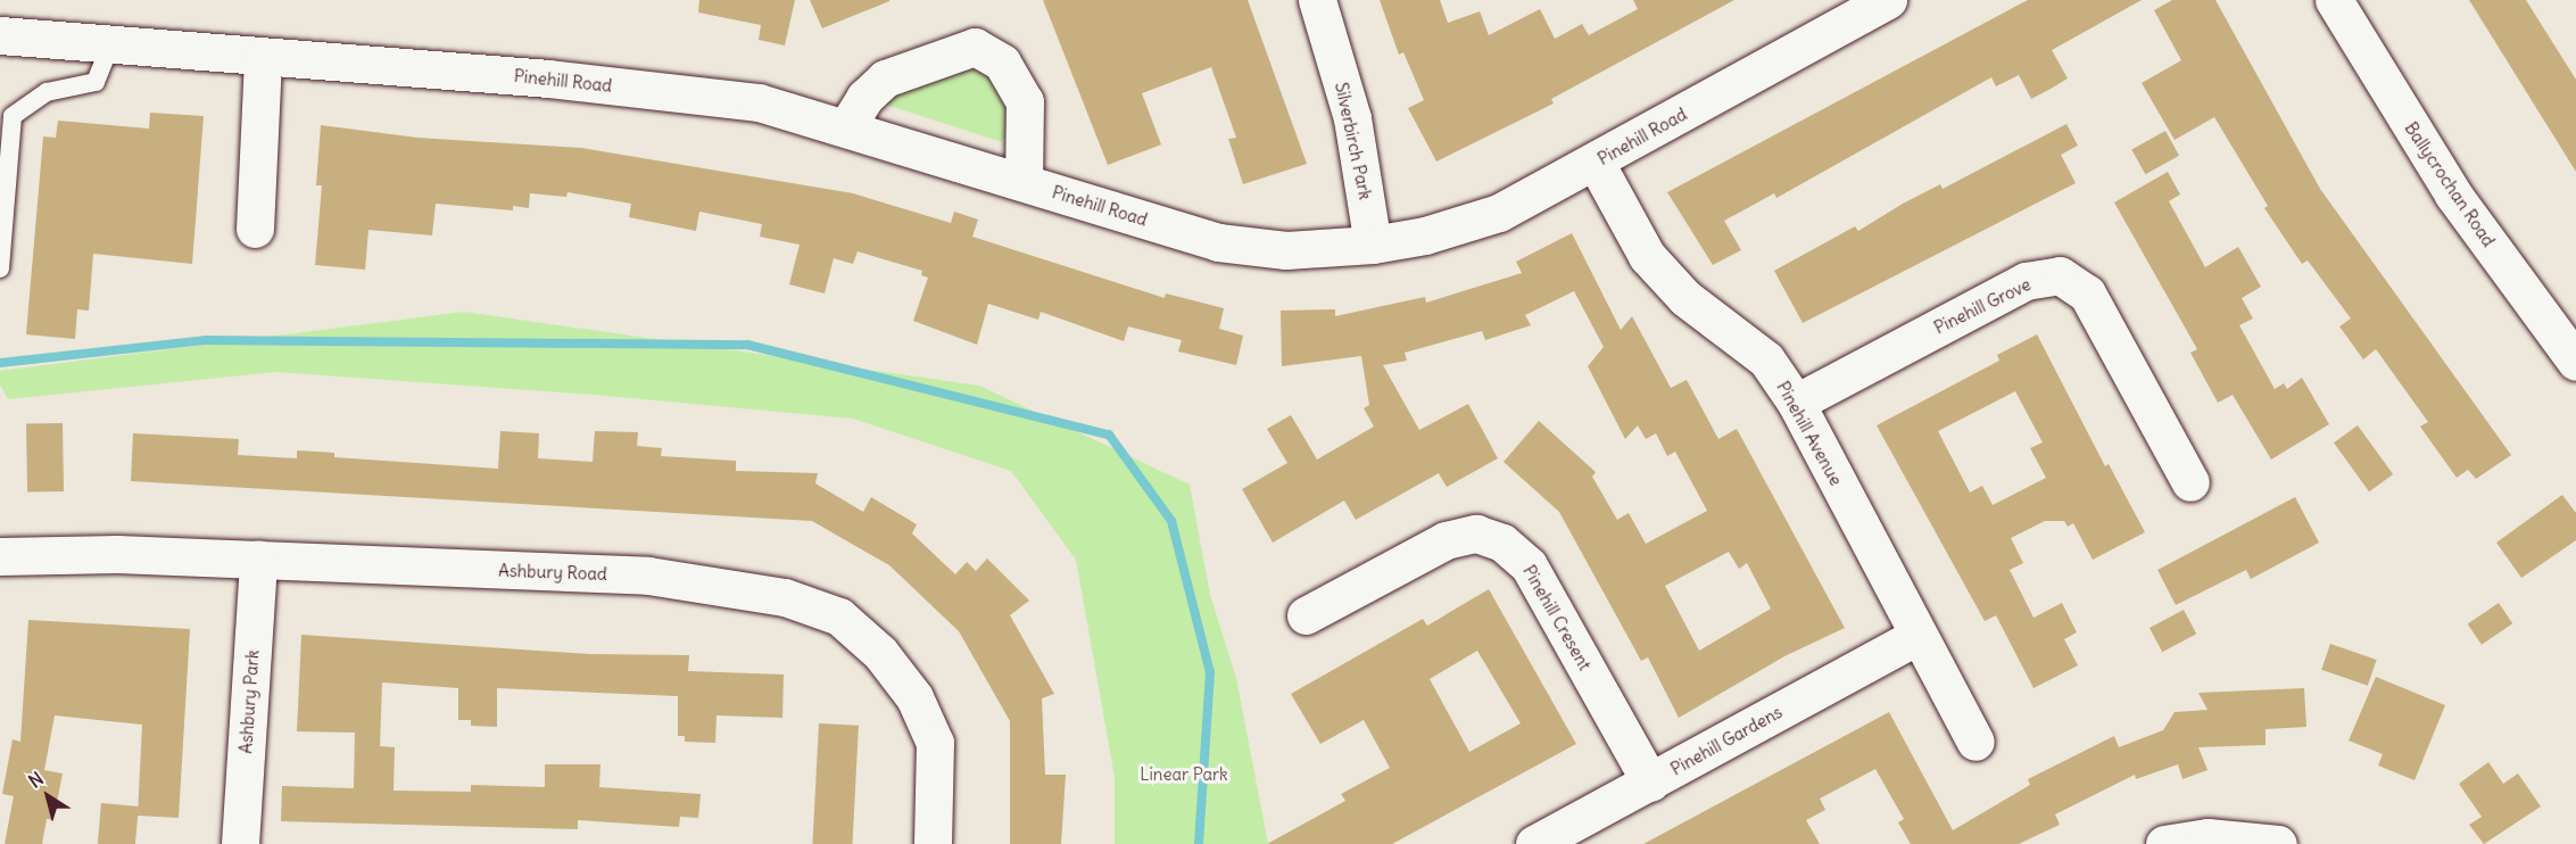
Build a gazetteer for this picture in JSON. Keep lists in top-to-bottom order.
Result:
{
  "streets": {
    "street": [
      "Pinehill Road",
      "Silverbirch Park",
      "Ballycrochan Road",
      "Pinehill Grove",
      "Pinehill Avenue",
      "Ashbury Road",
      "Pinehill Cresent",
      "Ashbury Park",
      "Pinehill Gardens"
    ]
  },
  "crossings": [
    ["Pinehill Road", "Silverbirch Park"],
    ["Pinehill Road", "Pinehill Avenue"],
    ["Pinehill Grove", "Pinehill Avenue"],
    ["Pinehill Avenue", "Pinehill Gardens"],
    ["Ashbury Road", "Ashbury Park"],
    ["Pinehill Cresent", "Pinehill Gardens"]
  ],
  "parks": ["Linear Park"],
  "north": "top left"
}
